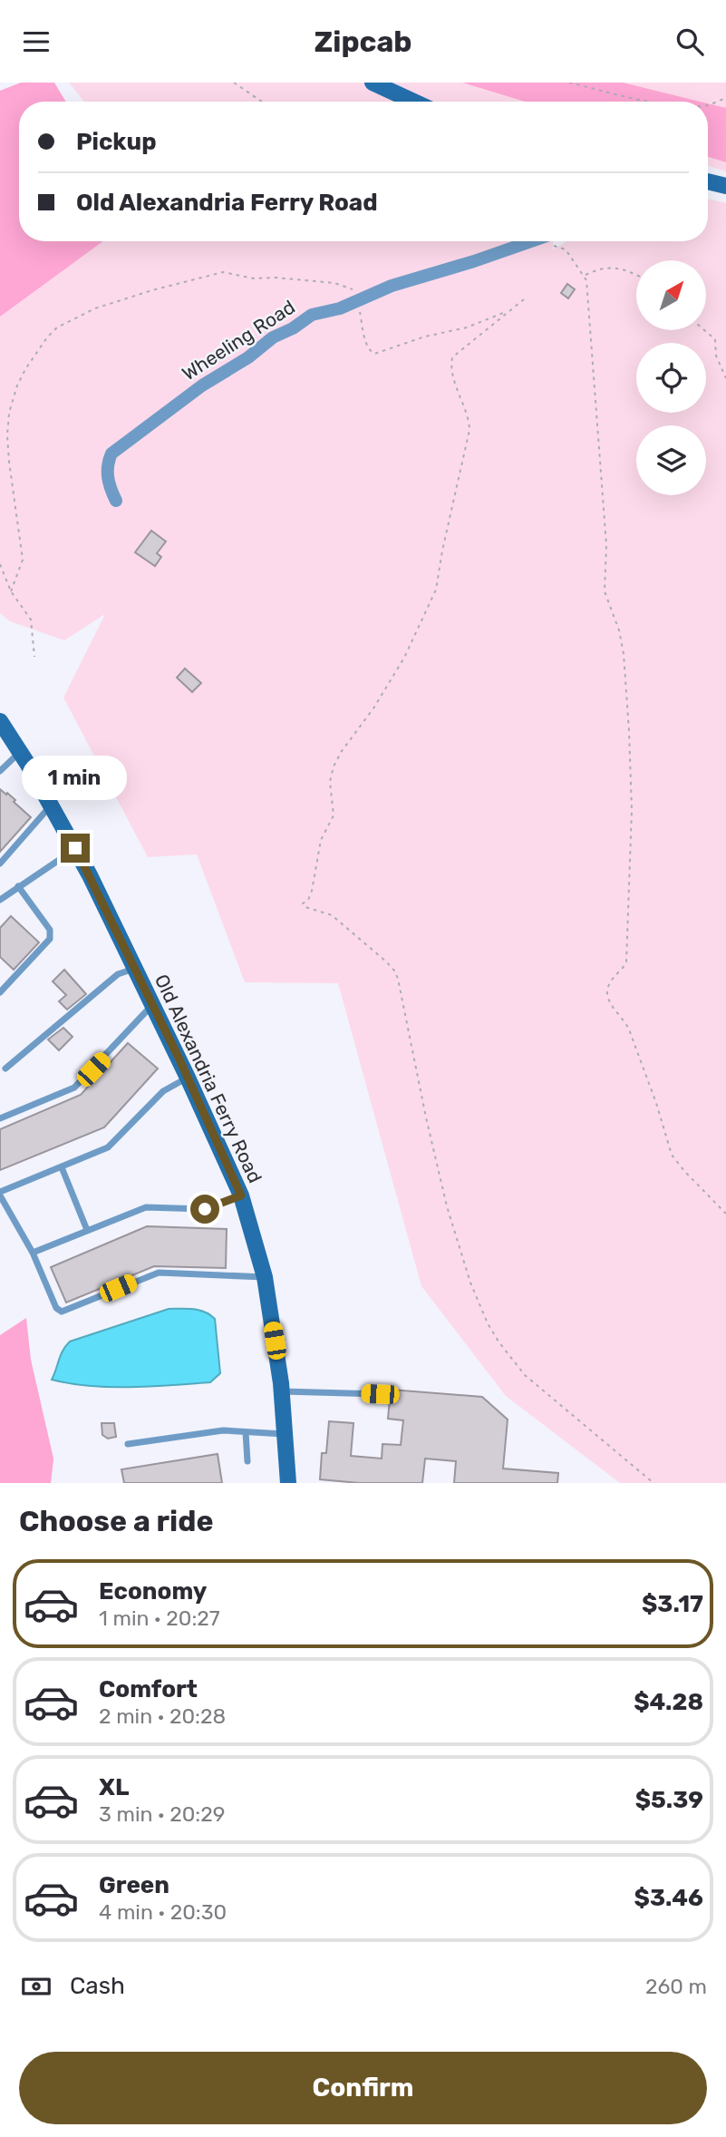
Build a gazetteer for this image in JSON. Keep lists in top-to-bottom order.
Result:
{
  "streets": {
    "main road": ["Old Alexandria Ferry Road"],
    "street": ["Wheeling Road"]
  },
  "north": "top right",
  "page": {
    "header": "Zipcab",
    "banner": ["Pickup", "Old Alexandria Ferry Road"],
    "bubble": "1 min",
    "heading": "Choose a ride",
    "list": [
      {
        "name": "Economy",
        "note": "1 min · 20:27",
        "value": "$3.17"
      },
      {
        "name": "Comfort",
        "note": "2 min · 20:28",
        "value": "$4.28"
      },
      {
        "name": "XL",
        "note": "3 min · 20:29",
        "value": "$5.39"
      },
      {
        "name": "Green",
        "note": "4 min · 20:30",
        "value": "$3.46"
      }
    ],
    "pay": ["Cash", "260 m"],
    "buttons": "Confirm"
  }
}
